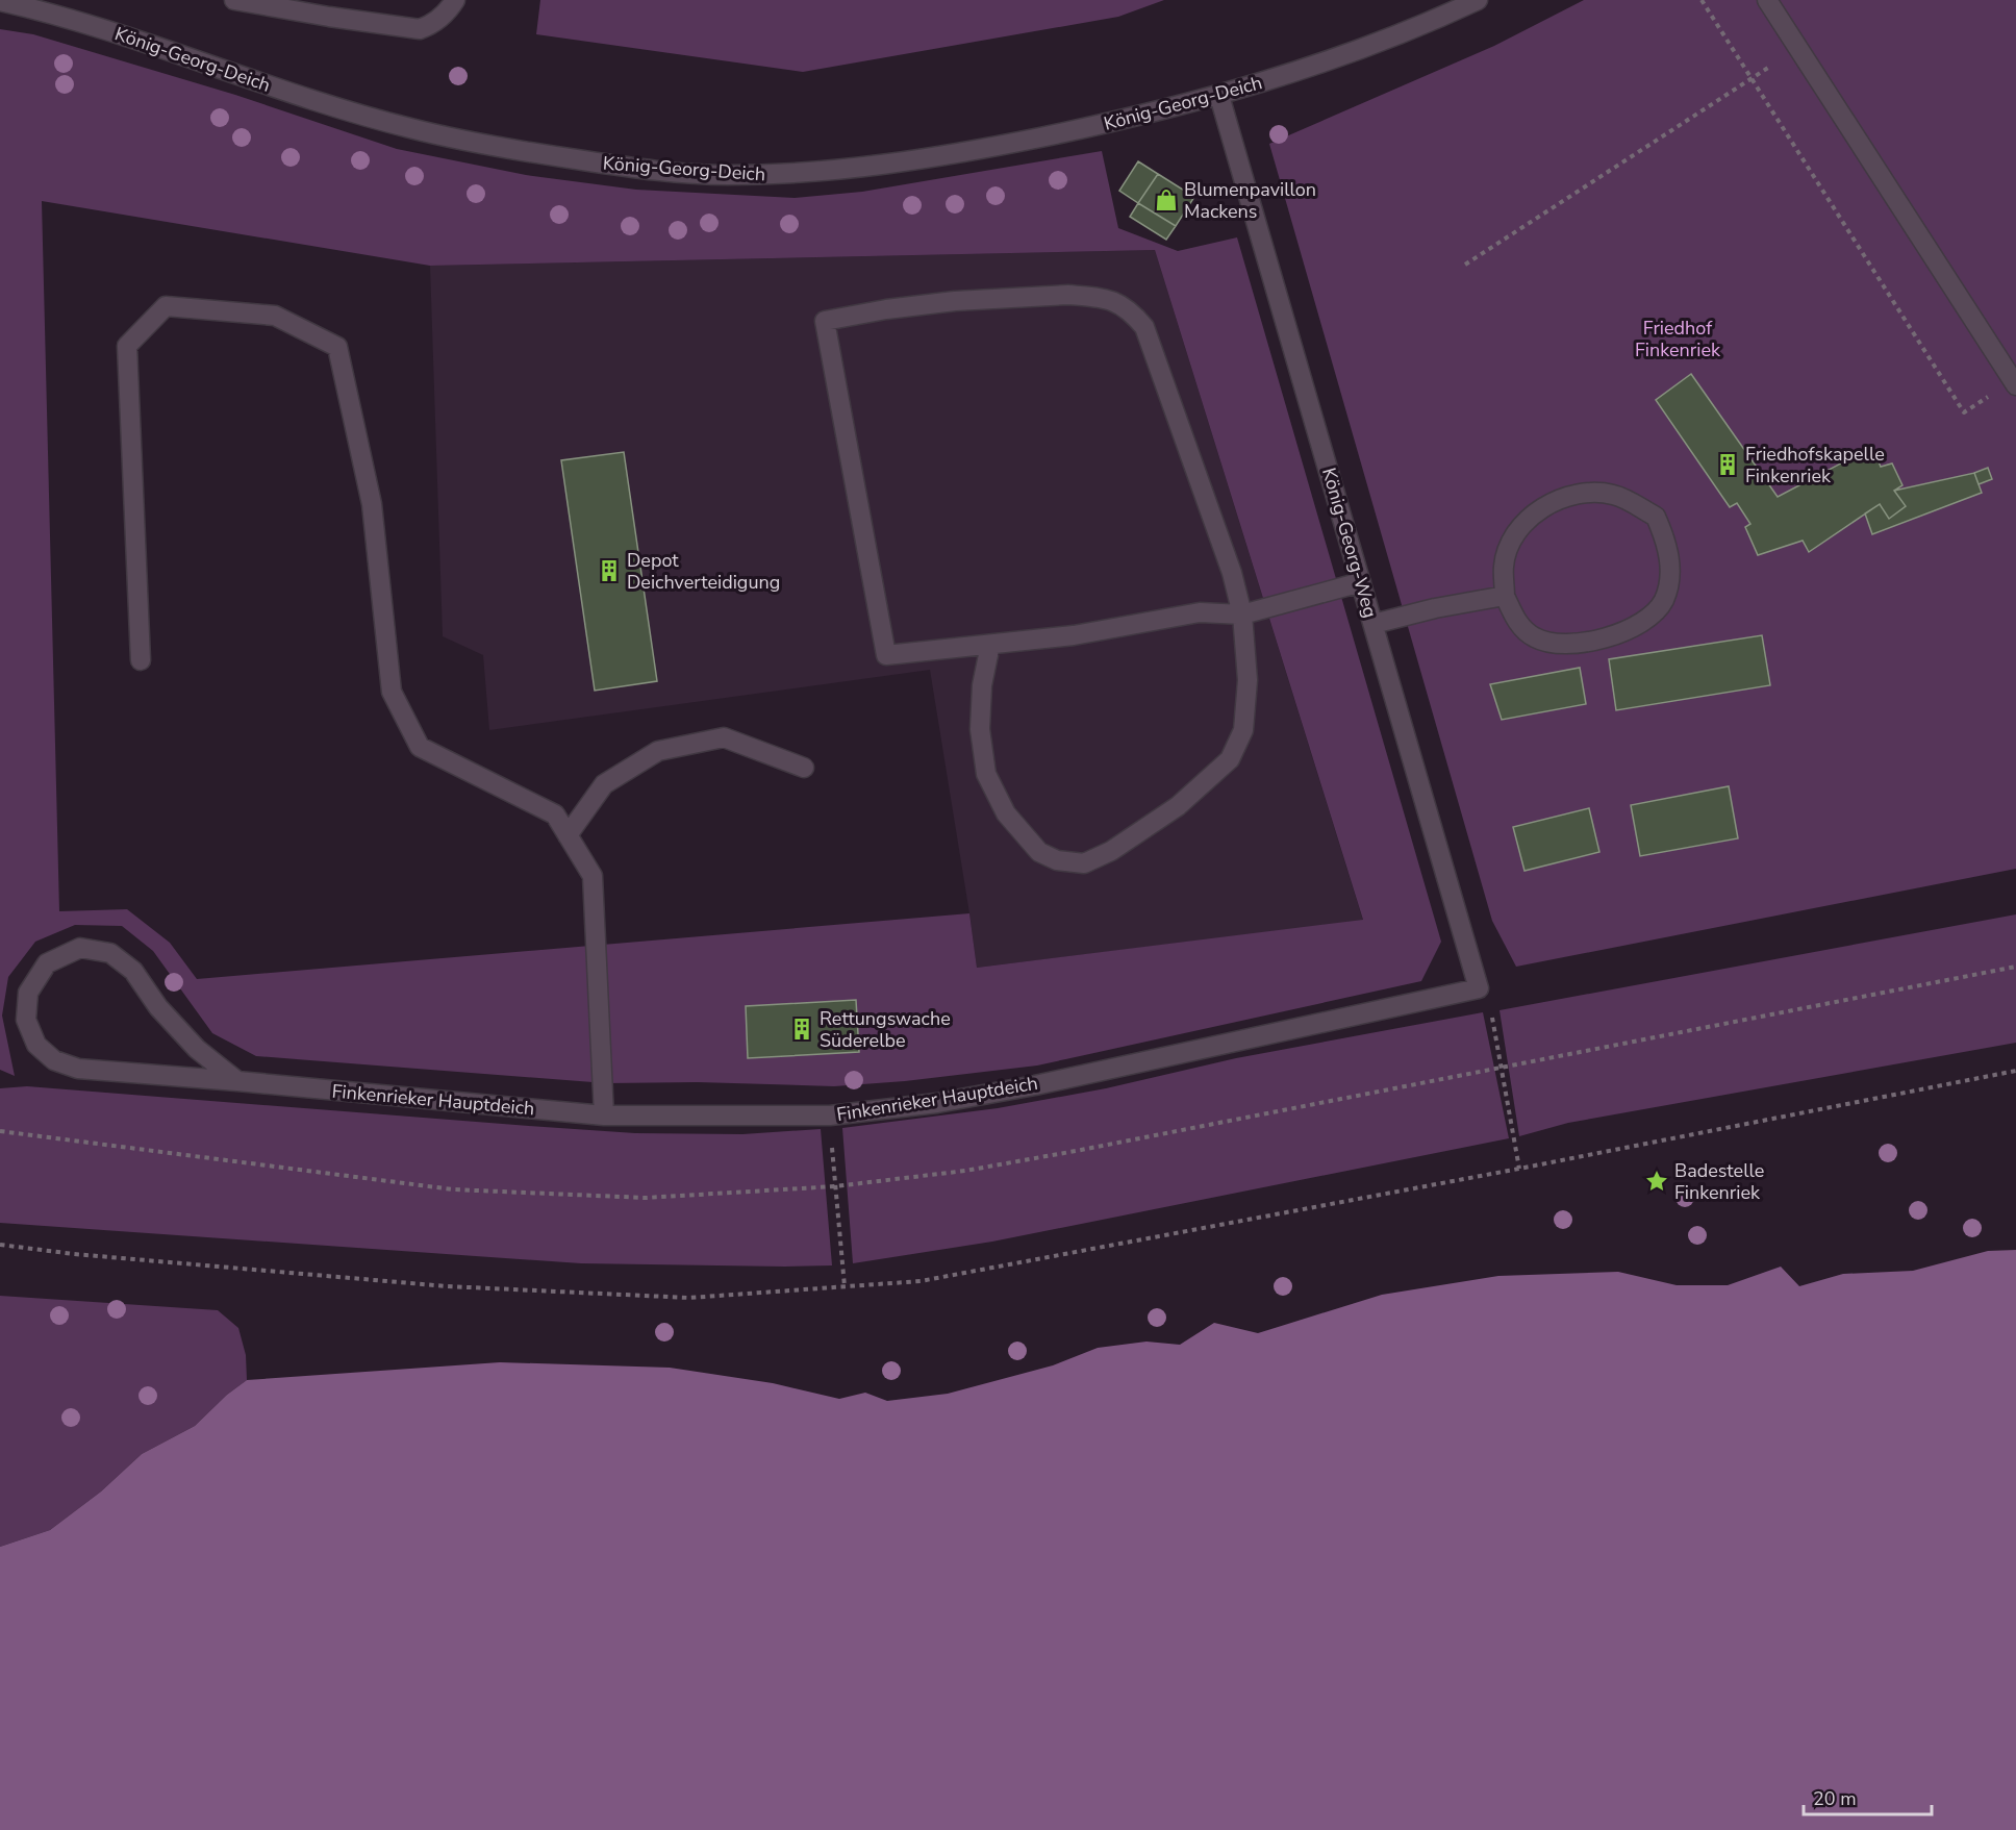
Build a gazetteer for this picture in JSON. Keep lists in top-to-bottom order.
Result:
{
  "streets": {
    "street": ["König-Georg-Deich", "König-Georg-Weg", "Finkenrieker Hauptdeich"]
  },
  "crossings": [
    ["König-Georg-Deich", "König-Georg-Weg"],
    ["König-Georg-Weg", "Finkenrieker Hauptdeich"]
  ],
  "parks": ["Friedhof Finkenriek"],
  "places": {
    "shop": ["Blumenpavillon Mackens"],
    "building": ["Friedhofskapelle Finkenriek", "Depot Deichverteidigung", "Rettungswache Süderelbe"],
    "place": ["Badestelle Finkenriek"]
  },
  "scale_bar": "20 m"
}
